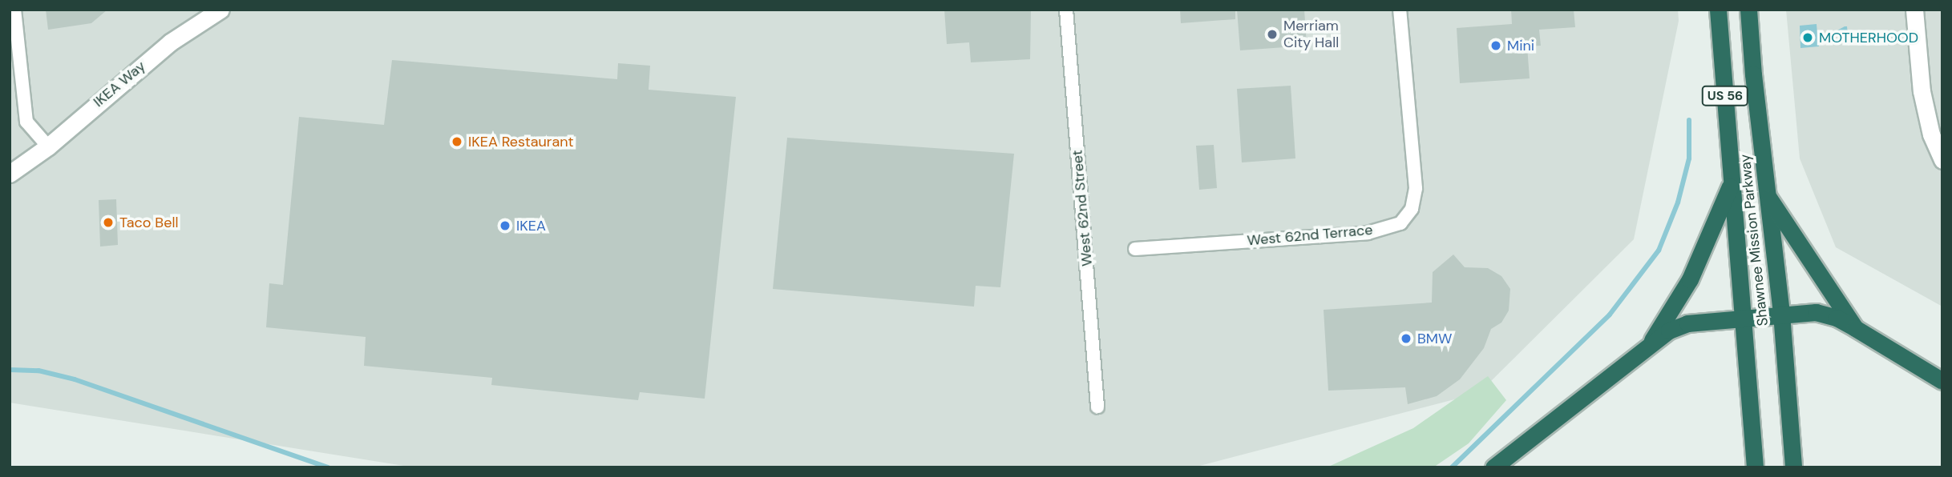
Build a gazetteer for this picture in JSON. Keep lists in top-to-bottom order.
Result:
{
  "streets": {
    "highway": ["US 56", "Shawnee Mission Parkway"],
    "street": ["IKEA Way", "West 62nd Street", "West 62nd Terrace"]
  },
  "crossings": [
    ["US 56", "Shawnee Mission Parkway"]
  ],
  "places": [
    "Merriam City Hall",
    "MOTHERHOOD",
    "Mini",
    "IKEA Restaurant",
    "Taco Bell",
    "IKEA",
    "BMW"
  ]
}
